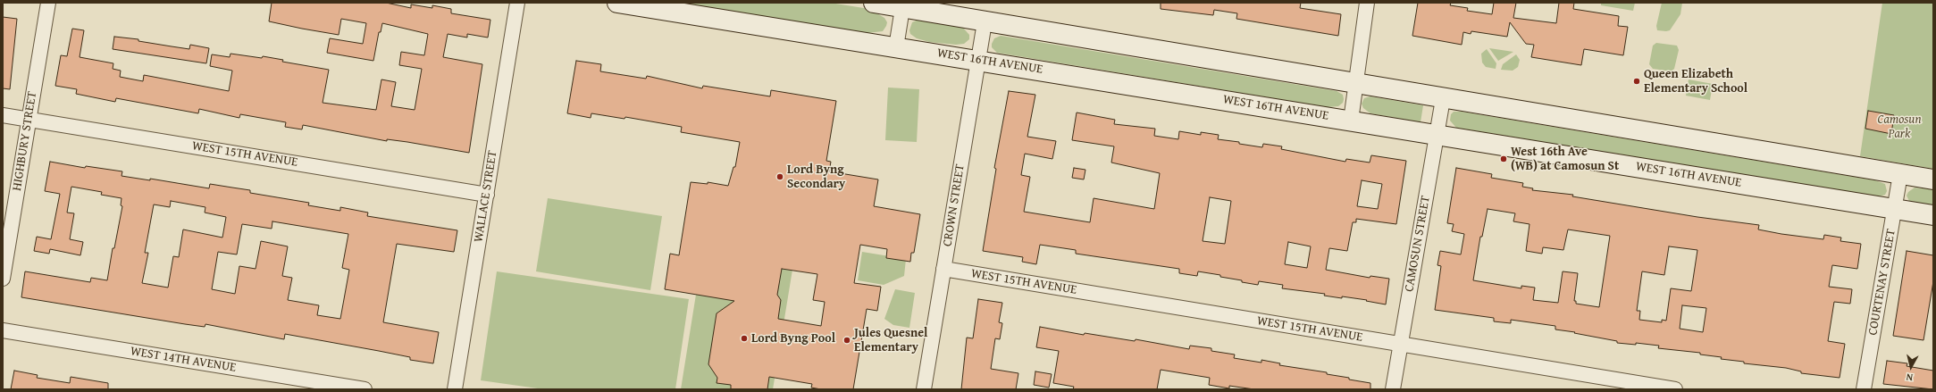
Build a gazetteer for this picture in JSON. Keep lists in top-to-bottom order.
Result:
{
  "streets": {
    "main road": ["WEST 16TH AVENUE"],
    "street": [
      "HIGHBURY STREET",
      "WEST 15TH AVENUE",
      "WALLACE STREET",
      "CROWN STREET",
      "CAMOSUN STREET",
      "COURTENAY STREET",
      "WEST 14TH AVENUE"
    ]
  },
  "crossings": [
    ["WEST 16TH AVENUE", "CROWN STREET"],
    ["WEST 16TH AVENUE", "CAMOSUN STREET"],
    ["WEST 16TH AVENUE", "COURTENAY STREET"],
    ["HIGHBURY STREET", "WEST 15TH AVENUE"],
    ["WEST 15TH AVENUE", "WALLACE STREET"],
    ["WEST 15TH AVENUE", "CROWN STREET"],
    ["WEST 15TH AVENUE", "CAMOSUN STREET"]
  ],
  "parks": ["Camosun Park"],
  "places": [
    "Queen Elizabeth Elementary School",
    "West 16th Ave (WB) at Camosun St",
    "Lord Byng Secondary",
    "Lord Byng Pool",
    "Jules Quesnel Elementary"
  ],
  "north": "bottom"
}
